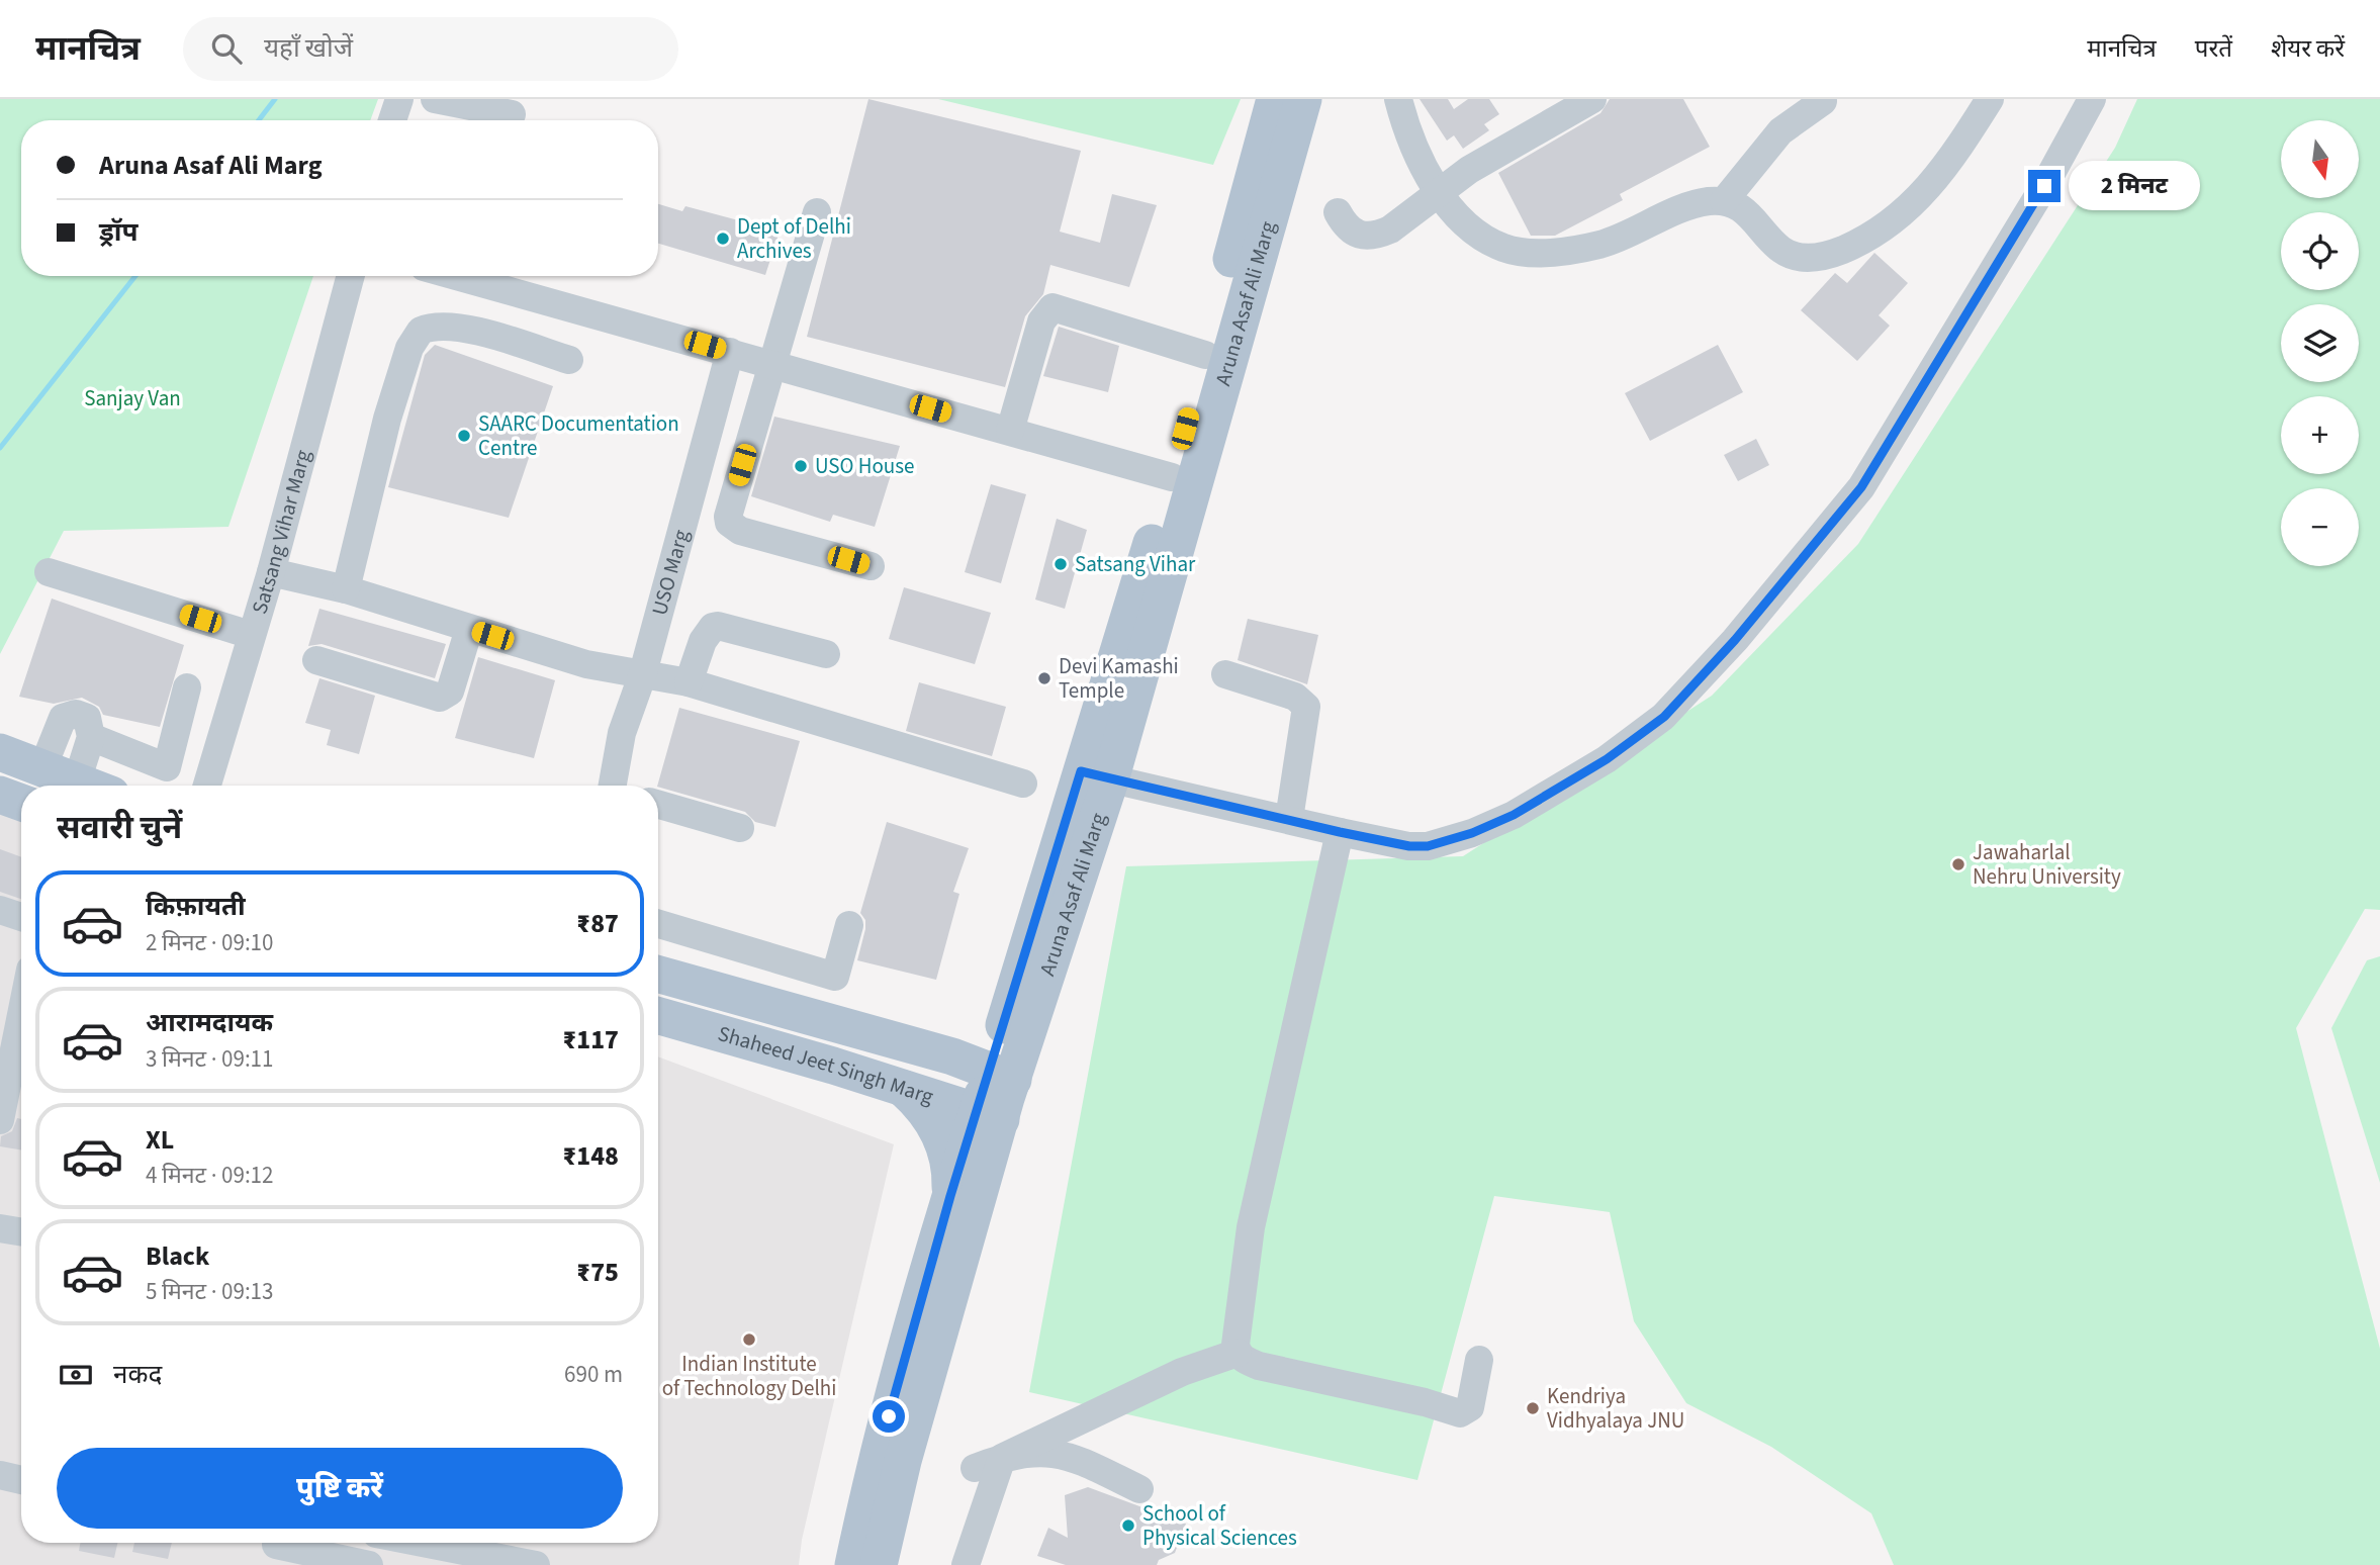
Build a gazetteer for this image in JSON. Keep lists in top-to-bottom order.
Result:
{
  "streets": {
    "main road": ["Aruna Asaf Ali Marg", "Shaheed Jeet Singh Marg"],
    "street": ["Satsang Vihar Marg", "USO Marg"]
  },
  "crossings": [
    ["Aruna Asaf Ali Marg", "Shaheed Jeet Singh Marg"]
  ],
  "parks": ["Sanjay Van"],
  "places": [
    "Dept of Delhi Archives",
    "SAARC Documentation Centre",
    "USO House",
    "Satsang Vihar",
    "Devi Kamashi Temple",
    "Jawaharlal Nehru University",
    "Indian Institute of Technology Delhi",
    "Kendriya Vidhyalaya JNU",
    "School of Physical Sciences"
  ],
  "north": "bottom",
  "page": {
    "header": "मानचित्र",
    "search": "यहाँ खोजें",
    "nav": ["मानचित्र", "परतें", "शेयर करें"],
    "map_buttons": ["+", "−"],
    "banner": ["Aruna Asaf Ali Marg", "ड्रॉप"],
    "bubble": "2 मिनट",
    "heading": "सवारी चुनें",
    "list": [
      {
        "name": "किफ़ायती",
        "note": "2 मिनट · 09:10",
        "value": "₹87"
      },
      {
        "name": "आरामदायक",
        "note": "3 मिनट · 09:11",
        "value": "₹117"
      },
      {
        "name": "XL",
        "note": "4 मिनट · 09:12",
        "value": "₹148"
      },
      {
        "name": "Black",
        "note": "5 मिनट · 09:13",
        "value": "₹75"
      }
    ],
    "pay": ["नकद", "690 m"],
    "buttons": "पुष्टि करें"
  }
}
